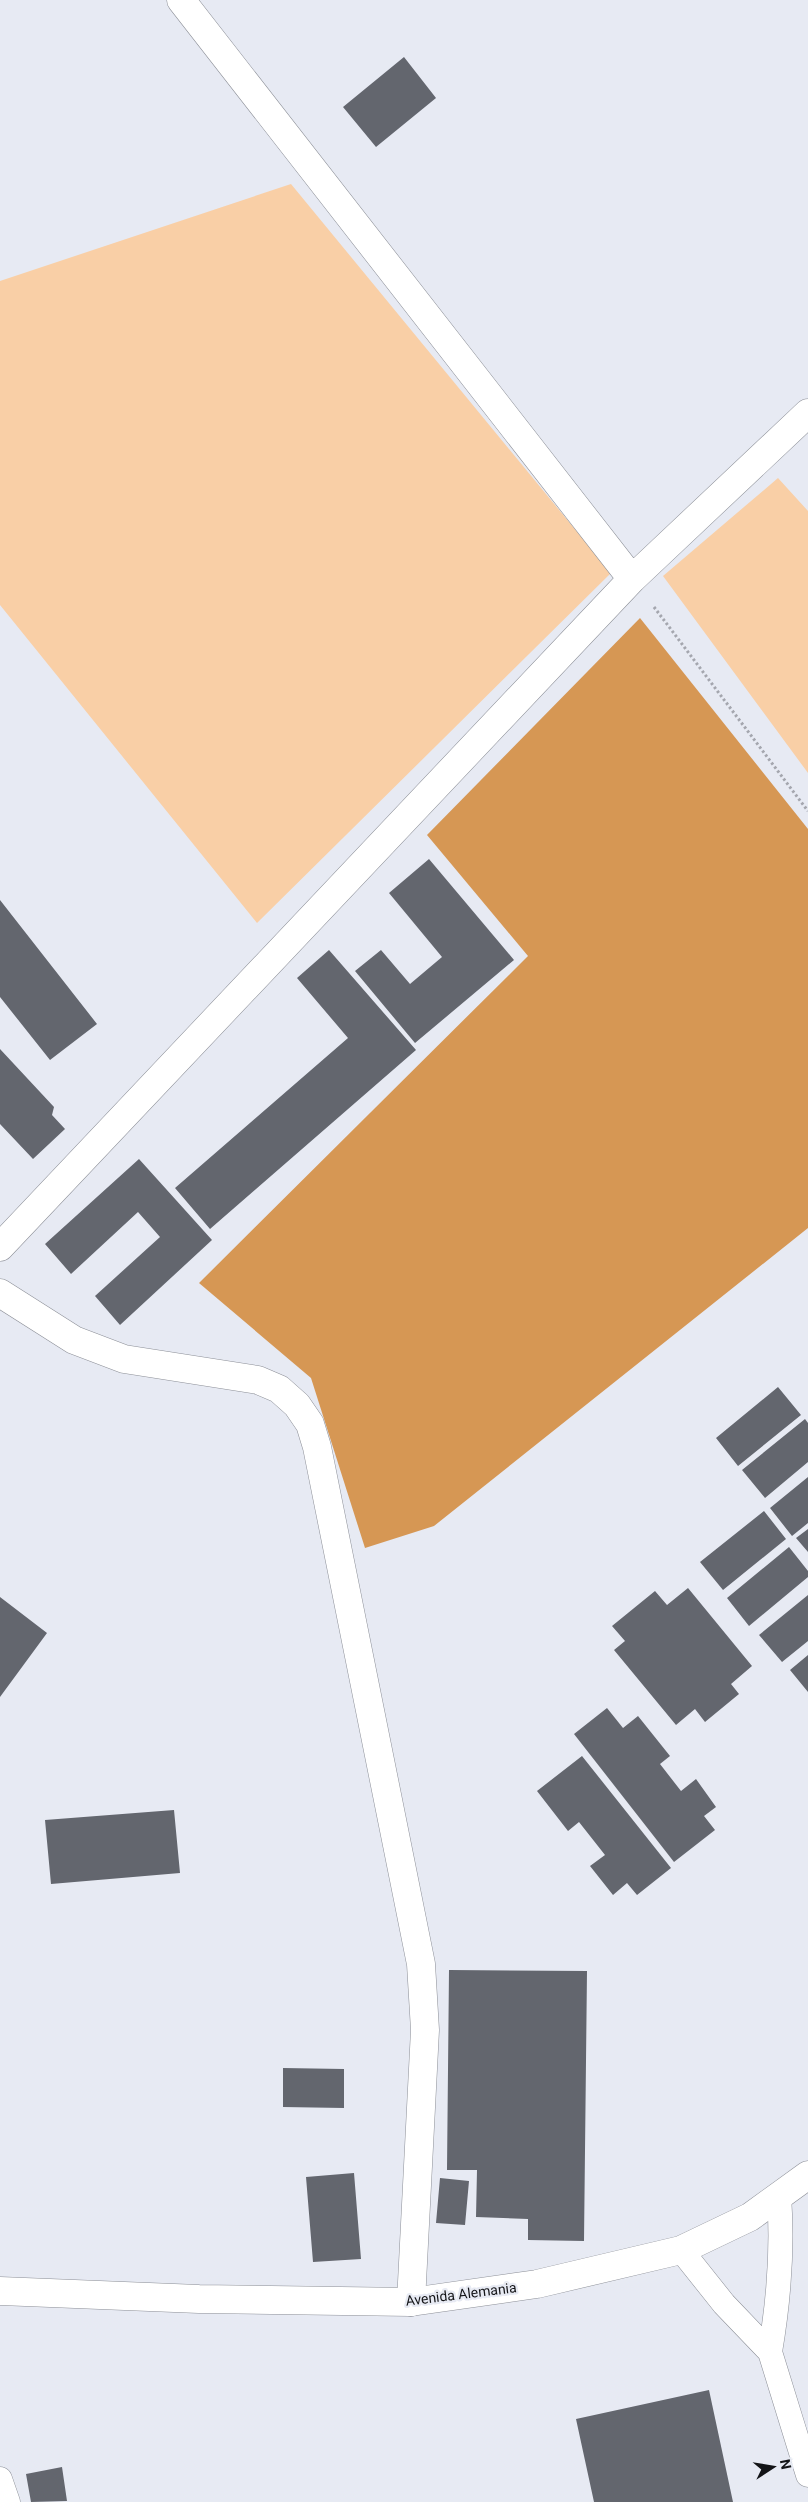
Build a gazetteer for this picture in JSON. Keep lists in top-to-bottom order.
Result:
{
  "streets": {
    "street": ["Avenida Alemania"]
  },
  "north": "right"
}
